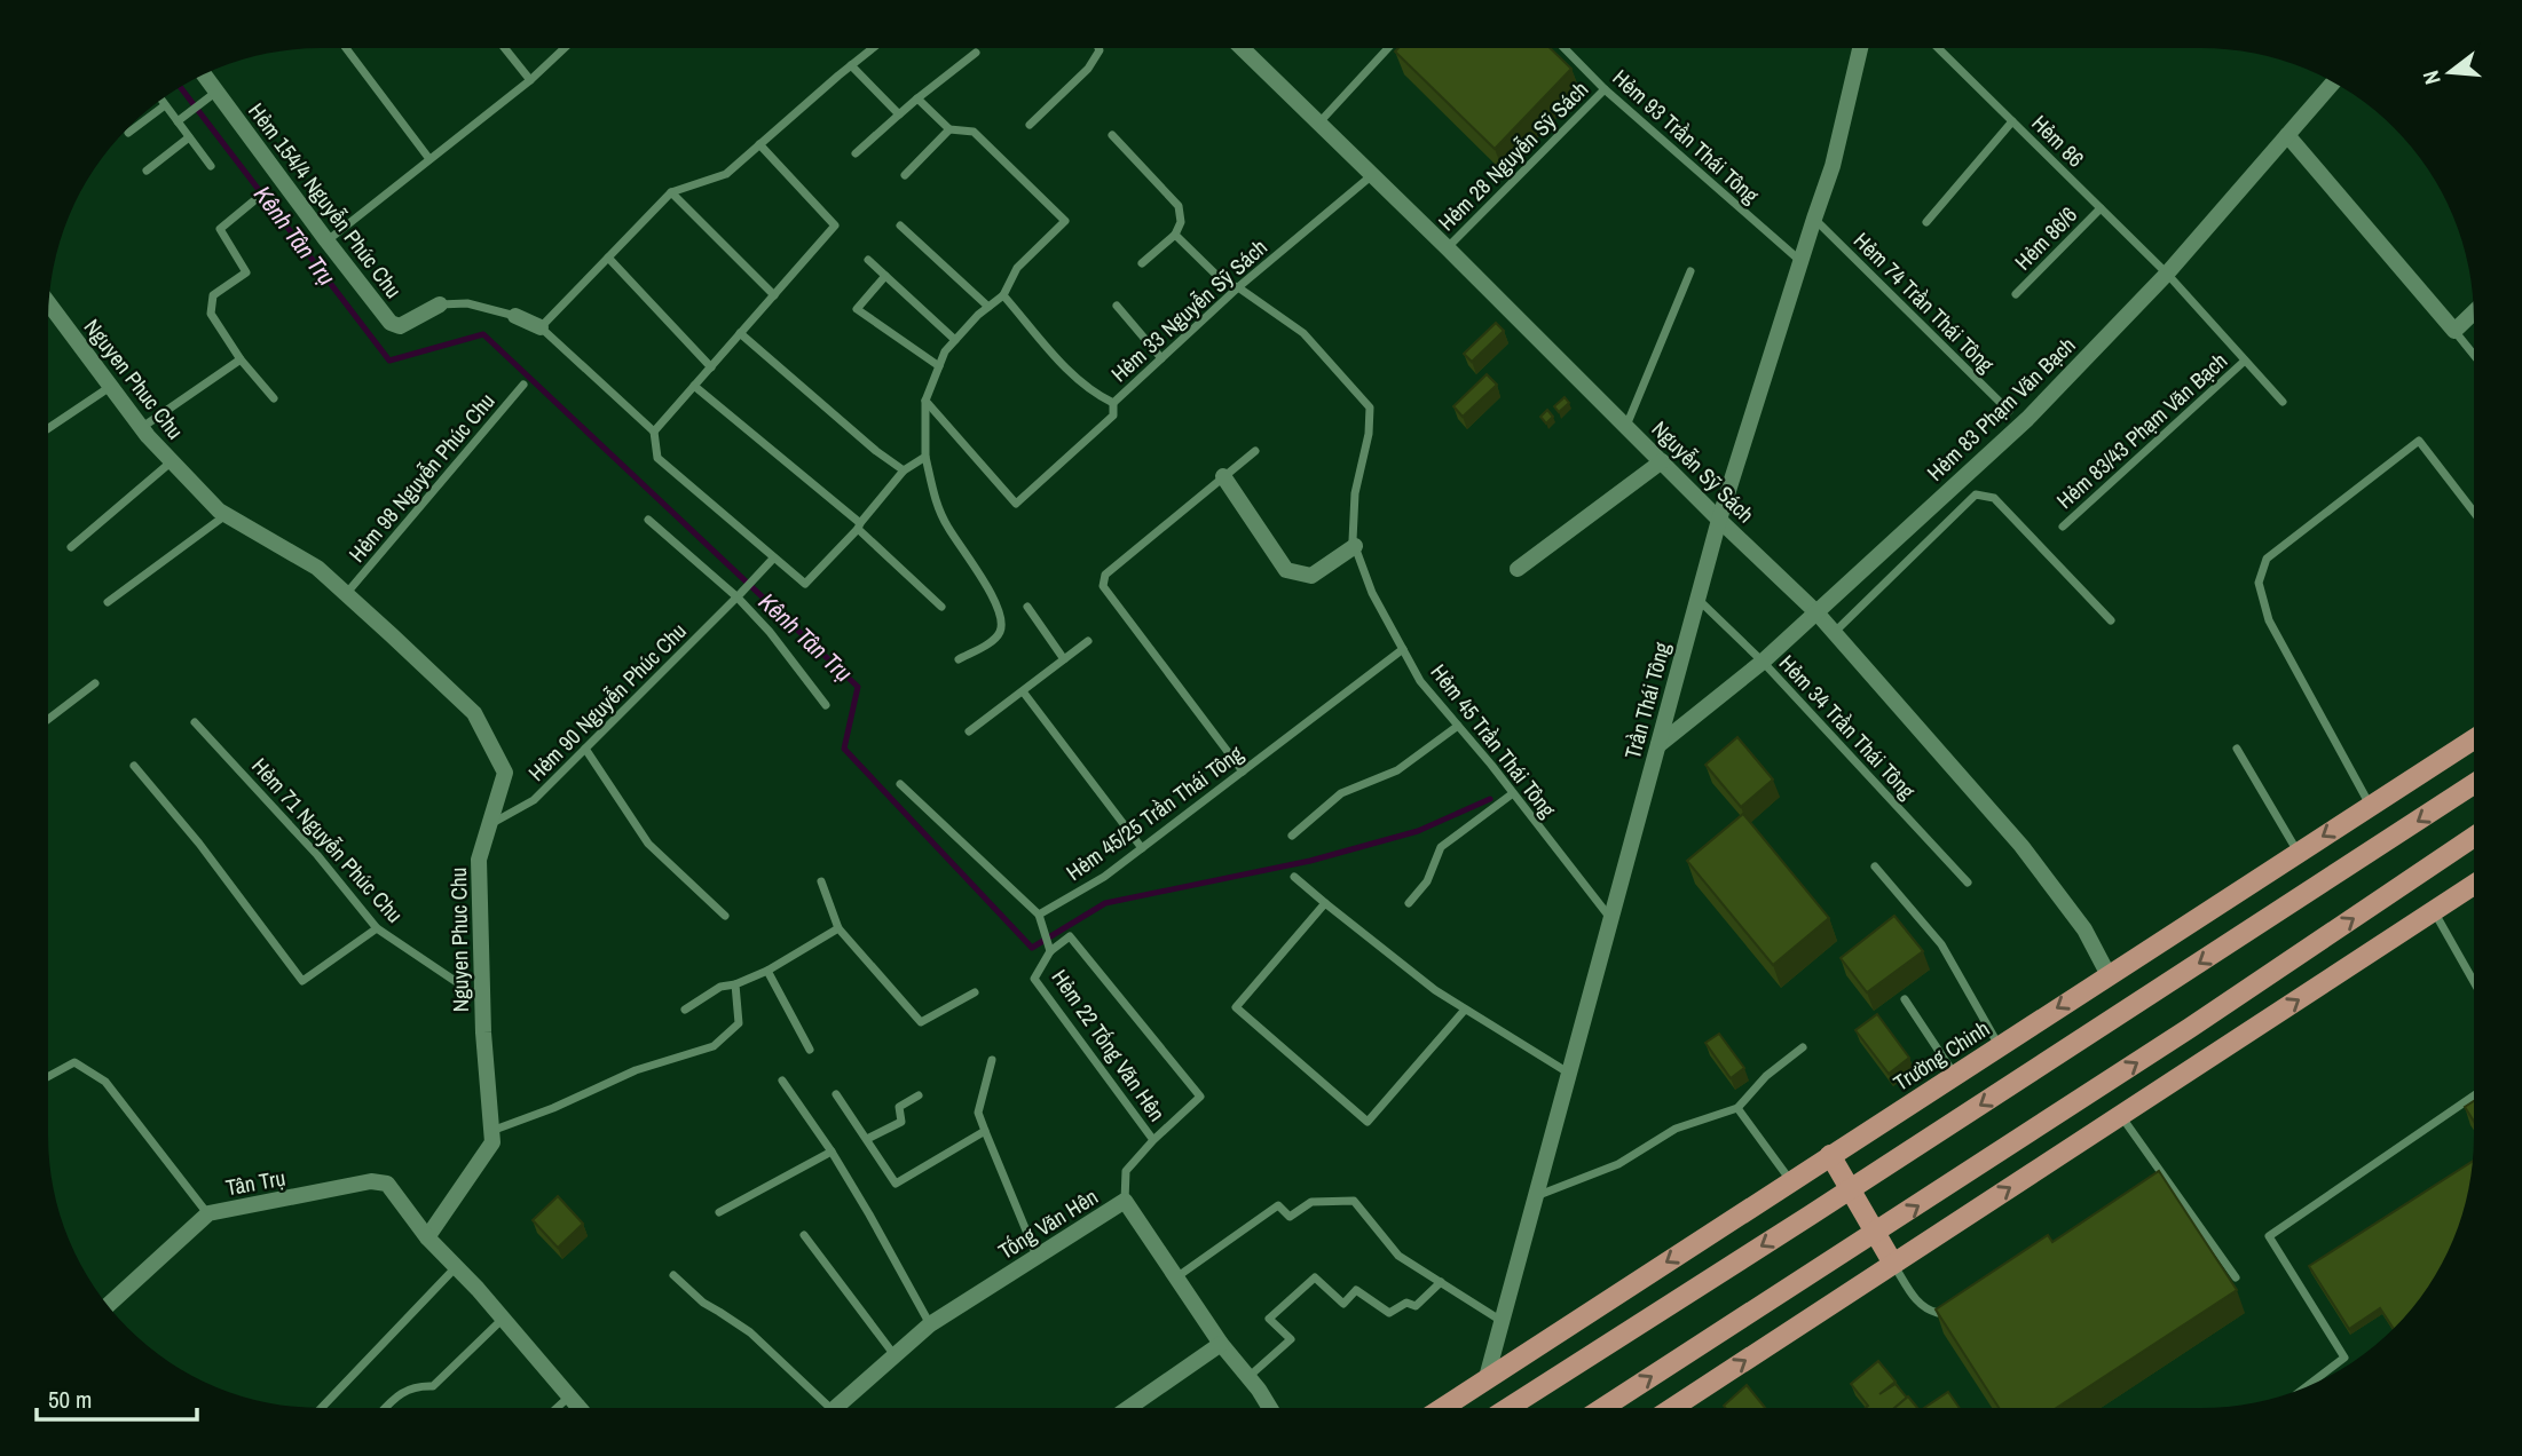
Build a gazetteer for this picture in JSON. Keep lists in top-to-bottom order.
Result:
{
  "streets": {
    "main road": ["Trường Chinh"],
    "street": [
      "Hẻm 154/4 Nguyễn Phúc Chu",
      "Nguyen Phuc Chu",
      "Hẻm 83 Phạm Văn Bạch",
      "Nguyễn Sỹ Sách",
      "Trần Thái Tông",
      "Tân Trụ",
      "Tống Văn Hên"
    ],
    "lane": [
      "Hẻm 93 Trần Thái Tông",
      "Hẻm 86",
      "Hẻm 28 Nguyễn Sỹ Sách",
      "Hẻm 86/6",
      "Hẻm 74 Trần Thái Tông",
      "Hẻm 33 Nguyễn Sỹ Sách",
      "Hẻm 83/43 Phạm Văn Bạch",
      "Hẻm 98 Nguyễn Phúc Chu",
      "Hẻm 90 Nguyễn Phúc Chu",
      "Hẻm 34 Trần Thái Tông",
      "Hẻm 45 Trần Thái Tông",
      "Hẻm 45/25 Trần Thái Tông",
      "Hẻm 71 Nguyễn Phúc Chu",
      "Hẻm 22 Tống Văn Hên"
    ]
  },
  "crossings": [
    ["Hẻm 93 Trần Thái Tông", "Hẻm 28 Nguyễn Sỹ Sách"],
    ["Hẻm 93 Trần Thái Tông", "Trần Thái Tông"],
    ["Hẻm 86", "Hẻm 86/6"],
    ["Hẻm 86", "Hẻm 83 Phạm Văn Bạch"],
    ["Hẻm 86", "Hẻm 83/43 Phạm Văn Bạch"],
    ["Hẻm 28 Nguyễn Sỹ Sách", "Nguyễn Sỹ Sách"],
    ["Hẻm 74 Trần Thái Tông", "Trần Thái Tông"],
    ["Hẻm 33 Nguyễn Sỹ Sách", "Nguyễn Sỹ Sách"],
    ["Hẻm 33 Nguyễn Sỹ Sách", "Hẻm 45 Trần Thái Tông"],
    ["Nguyen Phuc Chu", "Hẻm 98 Nguyễn Phúc Chu"],
    ["Nguyen Phuc Chu", "Hẻm 90 Nguyễn Phúc Chu"],
    ["Nguyen Phuc Chu", "Hẻm 71 Nguyễn Phúc Chu"],
    ["Nguyen Phuc Chu", "Tân Trụ"],
    ["Hẻm 83 Phạm Văn Bạch", "Hẻm 83/43 Phạm Văn Bạch"],
    ["Hẻm 83 Phạm Văn Bạch", "Nguyễn Sỹ Sách"],
    ["Hẻm 83 Phạm Văn Bạch", "Trần Thái Tông"],
    ["Hẻm 83 Phạm Văn Bạch", "Hẻm 34 Trần Thái Tông"],
    ["Nguyễn Sỹ Sách", "Trần Thái Tông"],
    ["Nguyễn Sỹ Sách", "Trường Chinh"],
    ["Trần Thái Tông", "Hẻm 34 Trần Thái Tông"],
    ["Trần Thái Tông", "Hẻm 45 Trần Thái Tông"],
    ["Trần Thái Tông", "Trường Chinh"],
    ["Hẻm 45 Trần Thái Tông", "Hẻm 45/25 Trần Thái Tông"],
    ["Hẻm 22 Tống Văn Hên", "Tống Văn Hên"]
  ],
  "water": ["Kênh Tân Trụ"],
  "scale_bar": "50 m",
  "north": "left"
}
